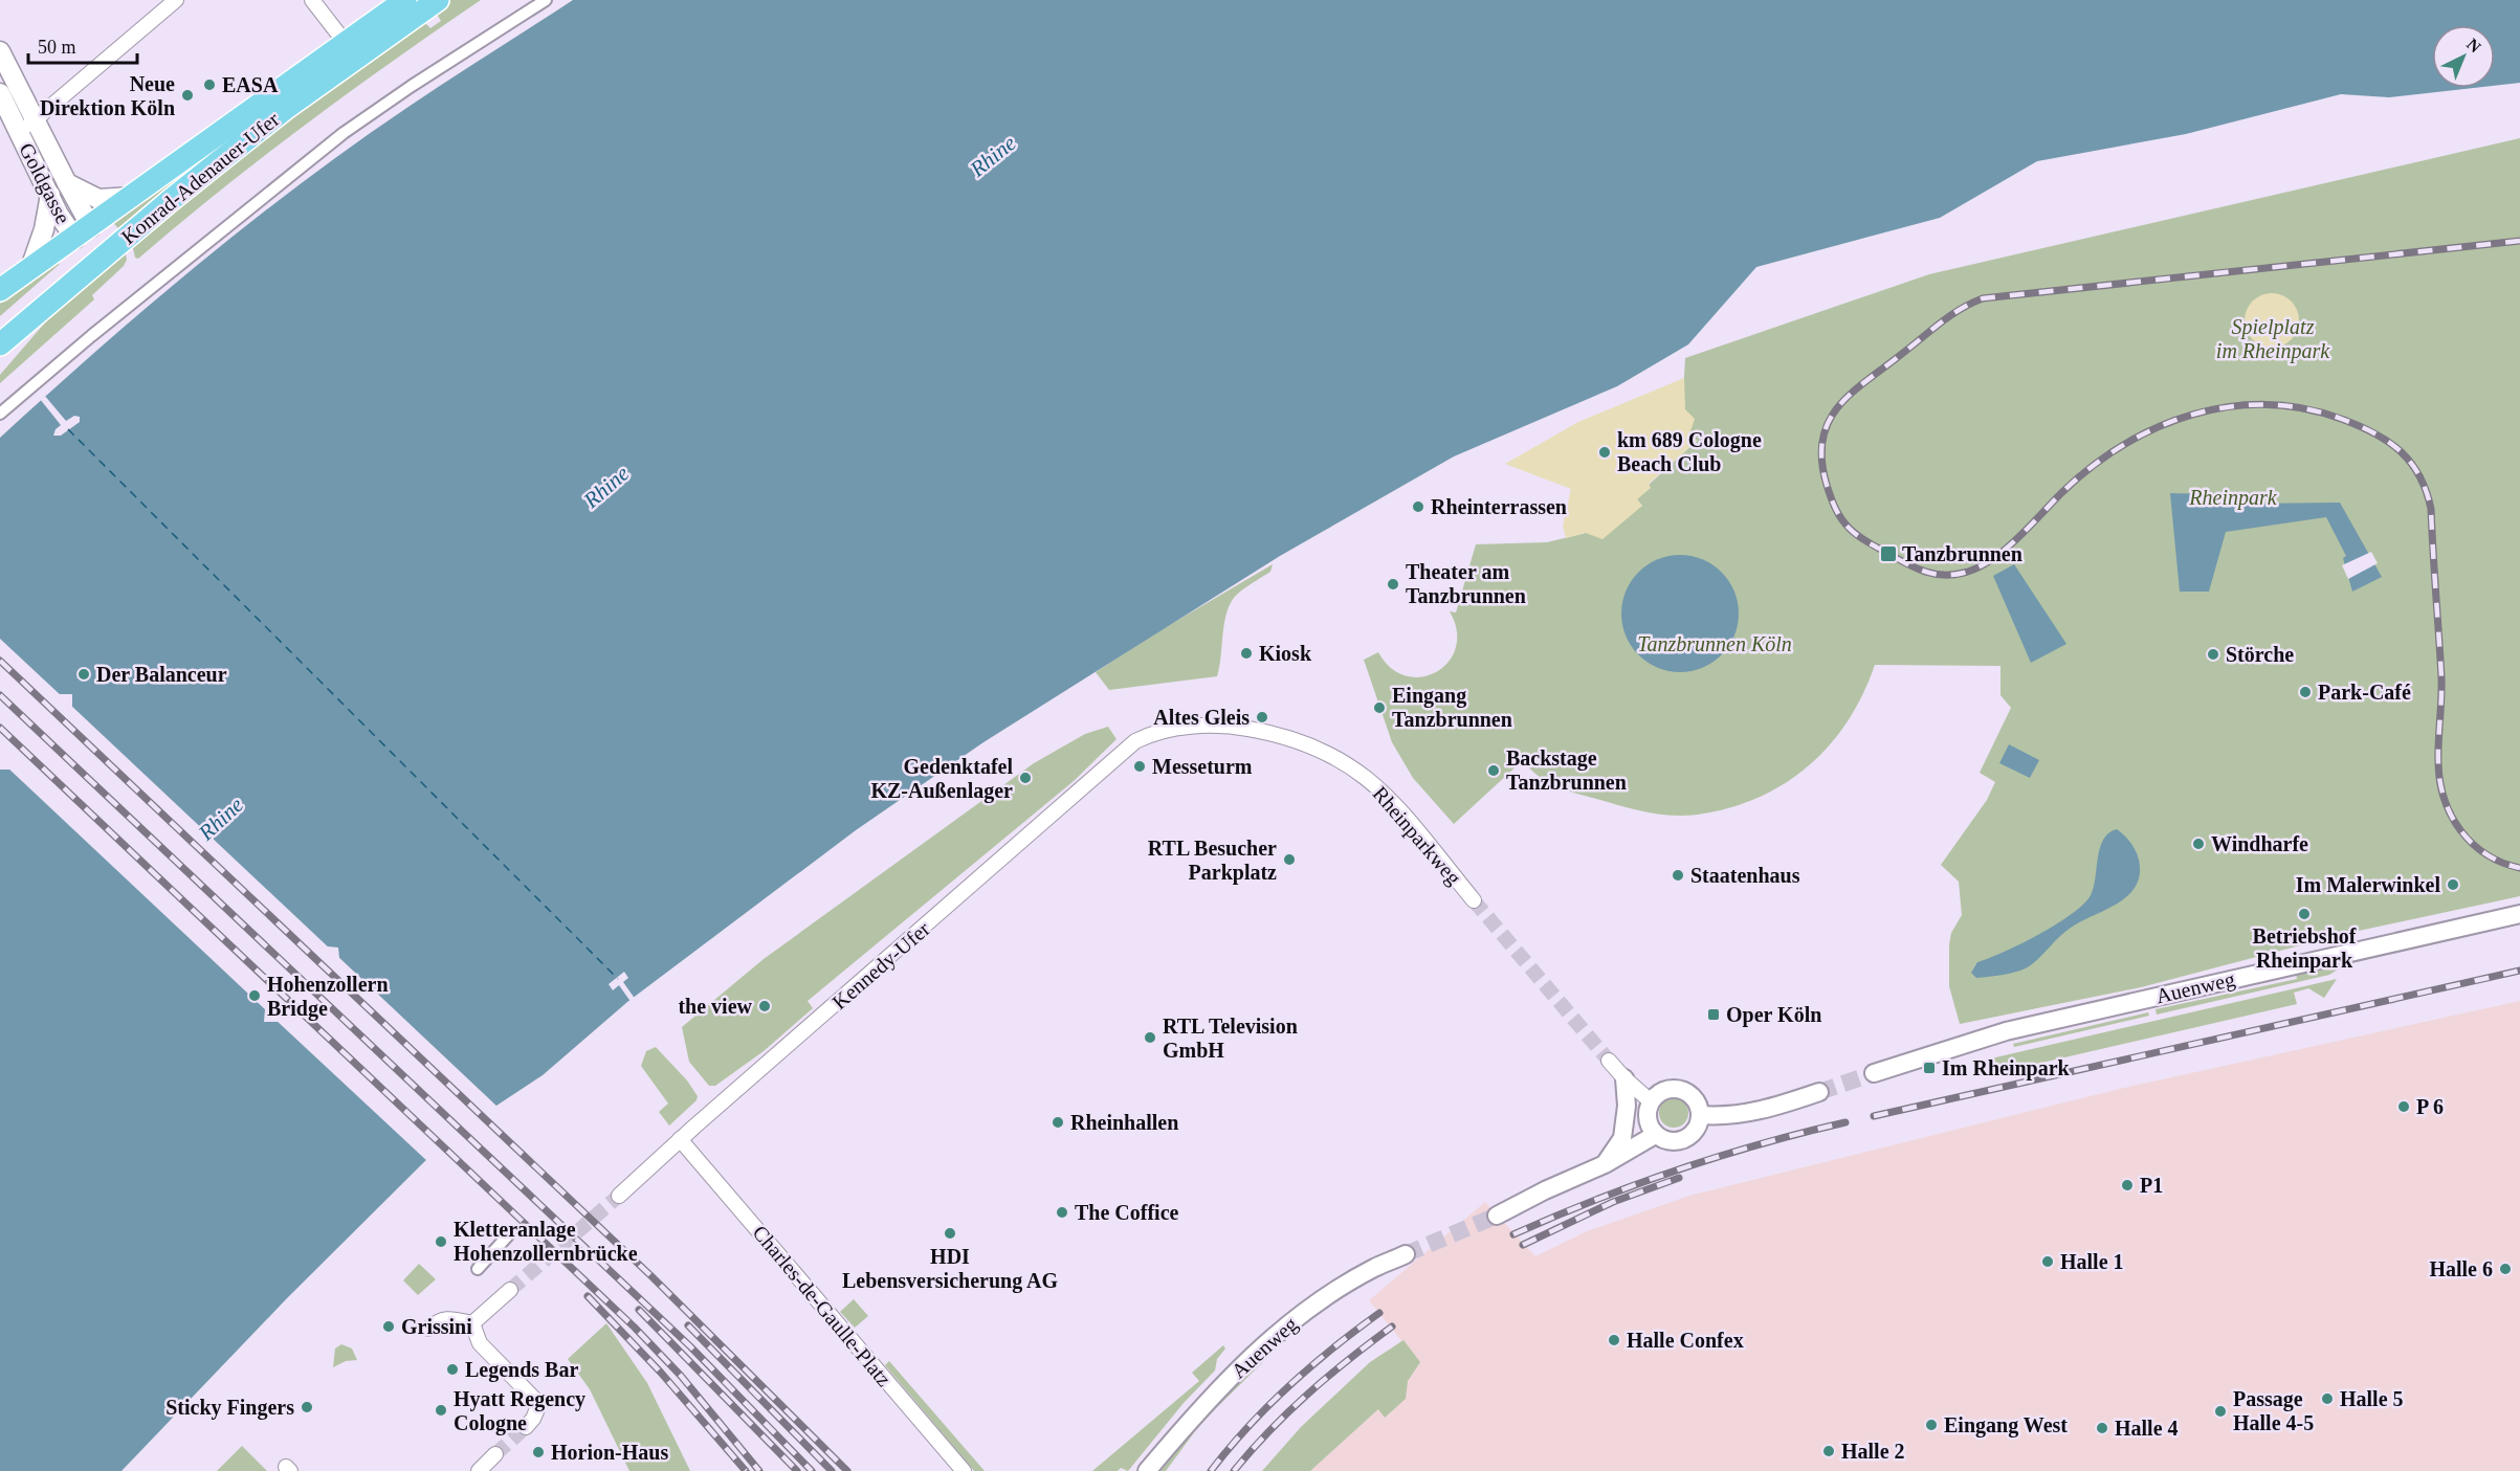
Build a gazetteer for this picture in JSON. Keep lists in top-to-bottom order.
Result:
{
  "streets": {
    "main road": ["Konrad-Adenauer-Ufer", "Goldgasse"],
    "street": [
      "Rheinparkweg",
      "Kennedy-Ufer",
      "Auenweg",
      "Charles-de-Gaulle-Platz"
    ]
  },
  "crossings": [
    ["Konrad-Adenauer-Ufer", "Goldgasse"],
    ["Rheinparkweg", "Kennedy-Ufer"],
    ["Kennedy-Ufer", "Charles-de-Gaulle-Platz"]
  ],
  "water": ["Rhine"],
  "parks": ["Spielplatz im Rheinpark", "Rheinpark", "Tanzbrunnen Köln"],
  "places": {
    "other": [
      "EASA",
      "Neue Direktion Köln",
      "km 689 Cologne Beach Club",
      "Rheinterrassen",
      "Theater am Tanzbrunnen",
      "Kiosk",
      "Störche",
      "Der Balanceur",
      "Park-Café",
      "Eingang Tanzbrunnen",
      "Altes Gleis",
      "Messeturm",
      "Backstage Tanzbrunnen",
      "Gedenktafel KZ-Außenlager",
      "Windharfe",
      "RTL Besucher Parkplatz",
      "Staatenhaus",
      "Im Malerwinkel",
      "Betriebshof Rheinpark",
      "Hohenzollern Bridge",
      "the view",
      "RTL Television GmbH",
      "P 6",
      "Rheinhallen",
      "P1",
      "The Coffice",
      "HDI Lebensversicherung AG",
      "Kletteranlage Hohenzollernbrücke",
      "Halle 1",
      "Halle 6",
      "Grissini",
      "Halle Confex",
      "Legends Bar",
      "Halle 5",
      "Sticky Fingers",
      "Hyatt Regency Cologne",
      "Passage Halle 4-5",
      "Eingang West",
      "Halle 4",
      "Halle 2",
      "Horion-Haus"
    ],
    "transit": ["Tanzbrunnen", "Oper Köln", "Im Rheinpark"]
  },
  "scale_bar": "50 m",
  "north": "top right"
}
